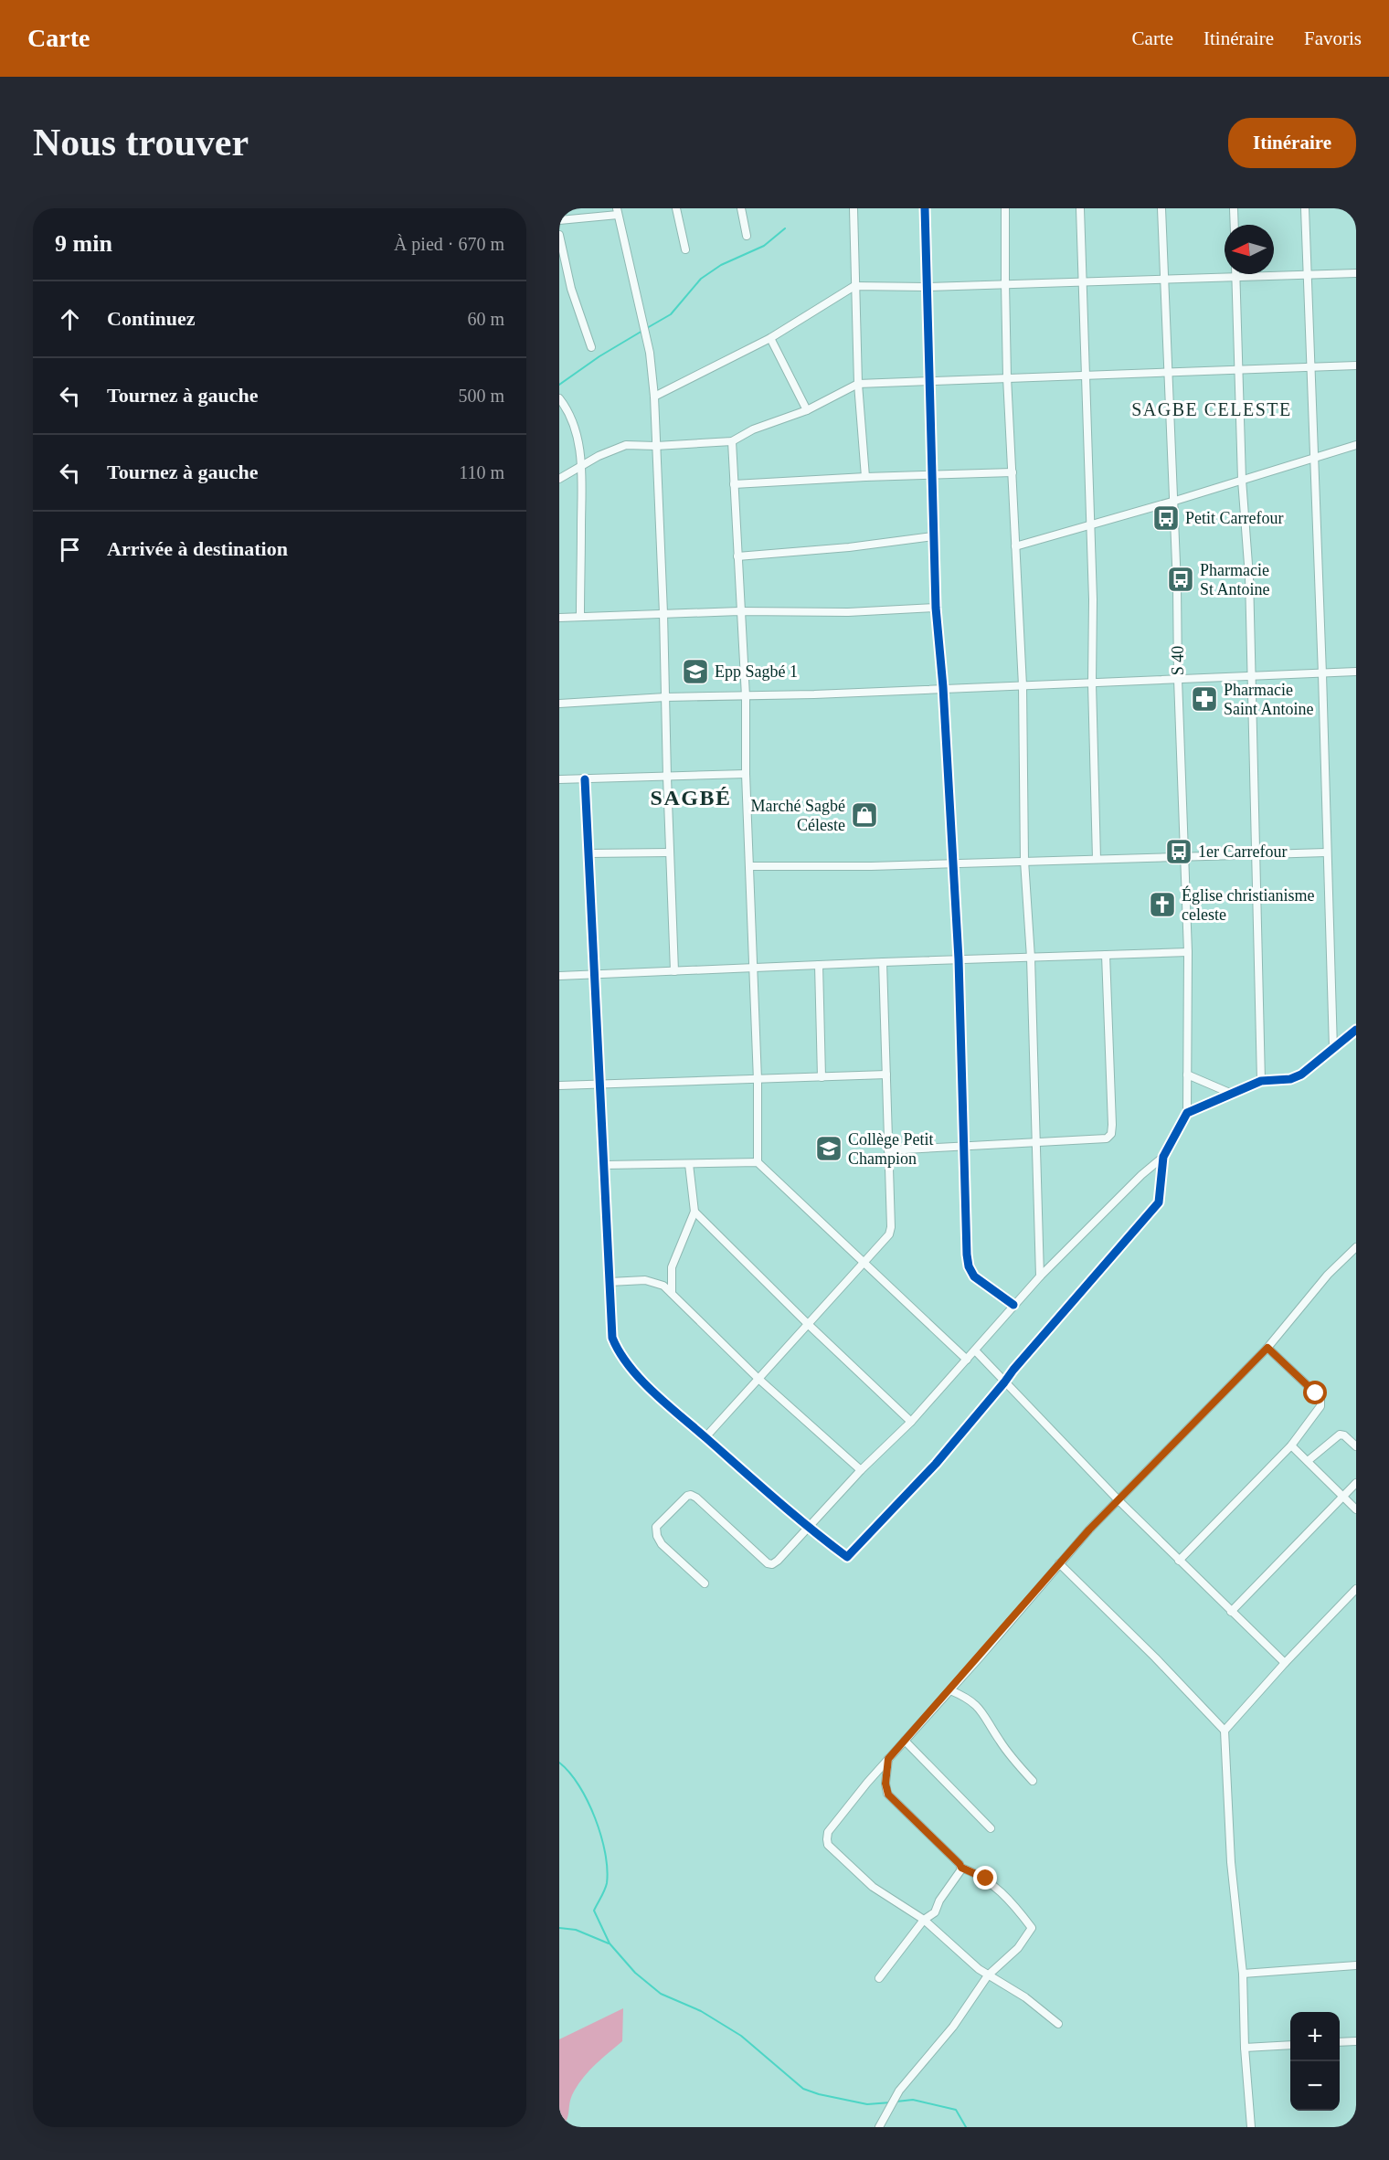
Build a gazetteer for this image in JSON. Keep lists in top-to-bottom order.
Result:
{
  "streets": {
    "street": ["S 40"]
  },
  "districts": ["SAGBE CELESTE", "SAGBÉ"],
  "places": {
    "bus stop": ["Petit Carrefour", "Pharmacie St Antoine", "1er Carrefour"],
    "school or university": ["Epp Sagbé 1", "Collège Petit Champion"],
    "pharmacy": ["Pharmacie Saint Antoine"],
    "shop": ["Marché Sagbé Céleste"],
    "church": ["Église christianisme celeste"]
  },
  "north": "left",
  "page": {
    "header": "Carte",
    "nav": ["Carte", "Itinéraire", "Favoris"],
    "buttons": "Itinéraire",
    "title": "Nous trouver",
    "heading": ["9 min", "À pied · 670 m"],
    "list": [
      ["Continuez", "60 m"],
      ["Tournez à gauche", "500 m"],
      ["Tournez à gauche", "110 m"],
      "Arrivée à destination"
    ],
    "map_buttons": ["+", "−"]
  }
}
